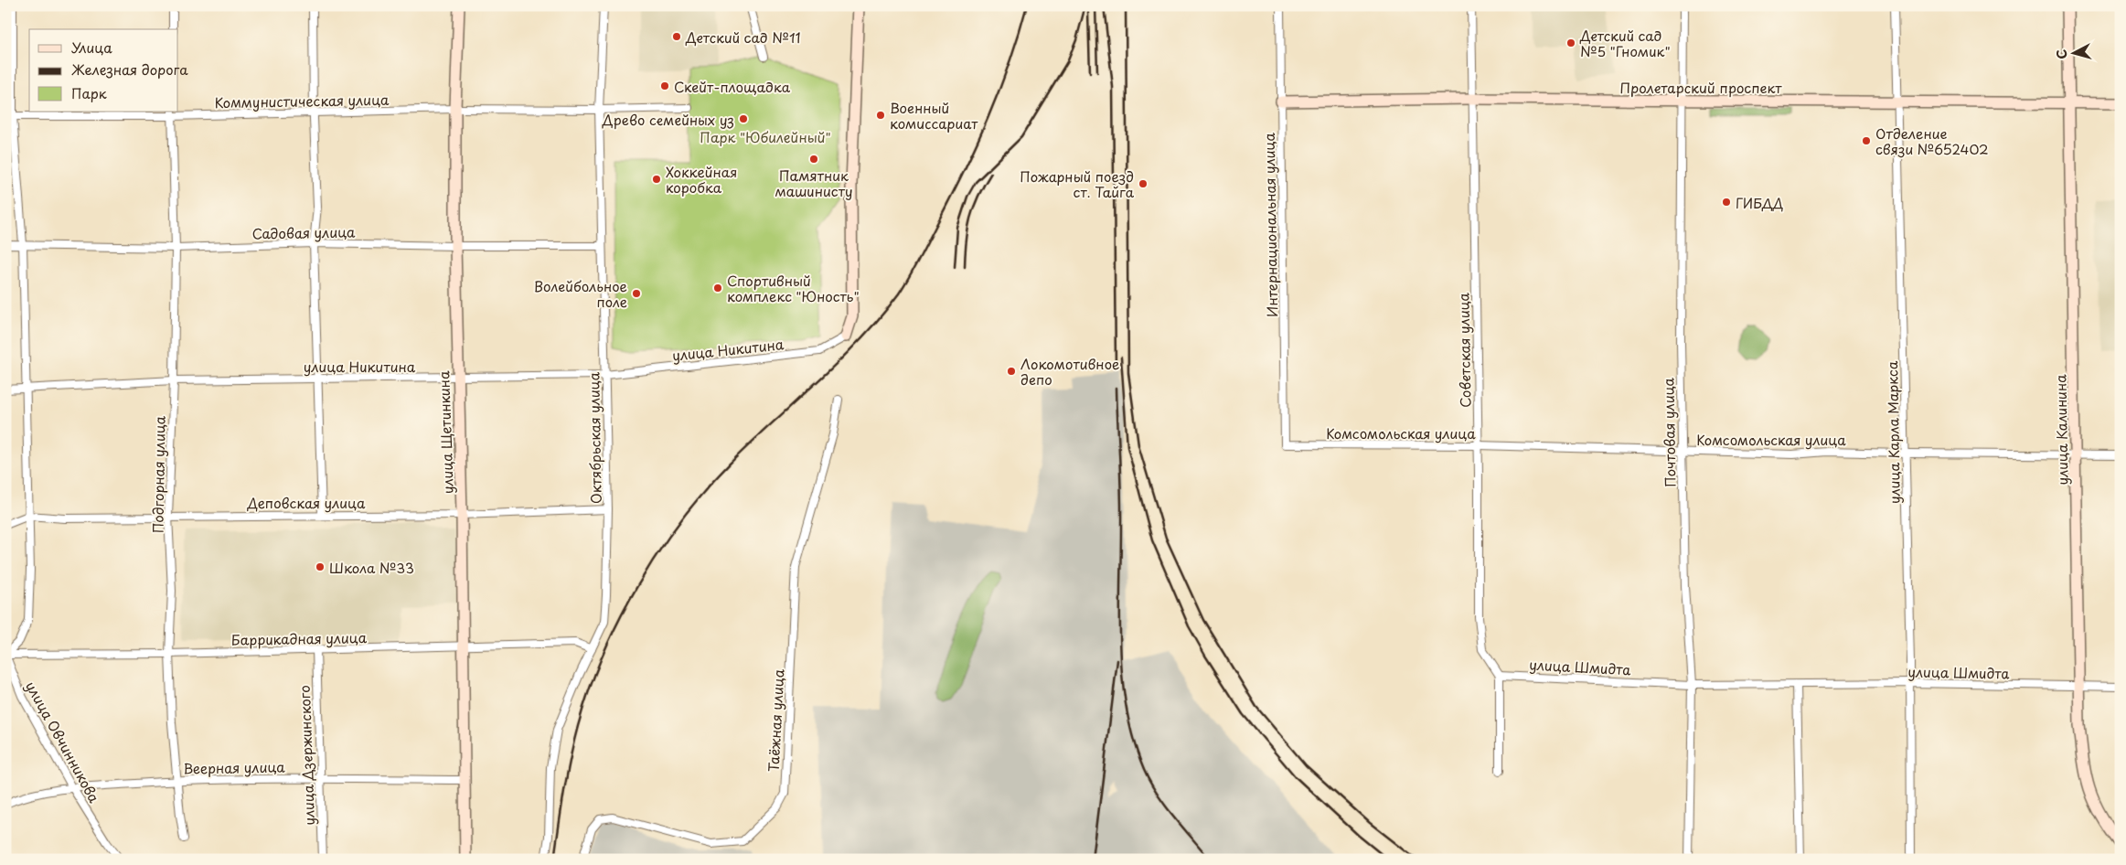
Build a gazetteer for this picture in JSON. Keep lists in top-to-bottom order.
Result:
{
  "streets": {
    "street": [
      "Пролетарский проспект",
      "Коммунистическая улица",
      "Интернациональная улица",
      "Садовая улица",
      "улица Никитина",
      "Советская улица",
      "улица Калинина",
      "улица Щетинкина",
      "Комсомольская улица",
      "Почтовая улица",
      "улица Карла Маркса",
      "Октябрьская улица",
      "Подгорная улица",
      "Деповская улица",
      "Баррикадная улица",
      "улица Шмидта",
      "Таёжная улица",
      "улица Овчинникова",
      "улица Дзержинского",
      "Веерная улица"
    ]
  },
  "crossings": [
    ["Пролетарский проспект", "Интернациональная улица"],
    ["Пролетарский проспект", "Советская улица"],
    ["Пролетарский проспект", "улица Калинина"],
    ["Пролетарский проспект", "Почтовая улица"],
    ["Пролетарский проспект", "улица Карла Маркса"],
    ["Коммунистическая улица", "улица Щетинкина"],
    ["Коммунистическая улица", "Октябрьская улица"],
    ["Коммунистическая улица", "Подгорная улица"],
    ["Интернациональная улица", "Комсомольская улица"],
    ["Садовая улица", "улица Щетинкина"],
    ["Садовая улица", "Октябрьская улица"],
    ["Садовая улица", "Подгорная улица"],
    ["улица Никитина", "улица Щетинкина"],
    ["улица Никитина", "Октябрьская улица"],
    ["улица Никитина", "Подгорная улица"],
    ["Советская улица", "Комсомольская улица"],
    ["Советская улица", "улица Шмидта"],
    ["улица Калинина", "Комсомольская улица"],
    ["улица Калинина", "улица Шмидта"],
    ["улица Щетинкина", "Деповская улица"],
    ["улица Щетинкина", "Баррикадная улица"],
    ["улица Щетинкина", "Веерная улица"],
    ["Комсомольская улица", "Почтовая улица"],
    ["Комсомольская улица", "улица Карла Маркса"],
    ["Почтовая улица", "улица Шмидта"],
    ["улица Карла Маркса", "улица Шмидта"],
    ["Октябрьская улица", "Деповская улица"],
    ["Октябрьская улица", "Баррикадная улица"],
    ["Подгорная улица", "Деповская улица"],
    ["Подгорная улица", "Баррикадная улица"],
    ["Подгорная улица", "Веерная улица"],
    ["Баррикадная улица", "улица Овчинникова"],
    ["Баррикадная улица", "улица Дзержинского"],
    ["улица Овчинникова", "Веерная улица"],
    ["улица Дзержинского", "Веерная улица"]
  ],
  "parks": ["Парк \"Юбилейный\""],
  "places": [
    "Детский сад №11",
    "Детский сад №5 \"Гномик\"",
    "Скейт-площадка",
    "Военный комиссариат",
    "Древо семейных уз",
    "Отделение связи №652402",
    "Памятник машинисту",
    "Хоккейная коробка",
    "Пожарный поезд ст. Тайга",
    "ГИБДД",
    "Спортивный комплекс \"Юность\"",
    "Волейбольное поле",
    "Локомотивное депо",
    "Школа №33"
  ],
  "legend": ["Улица", "Железная дорога", "Парк"],
  "north": "left"
}
